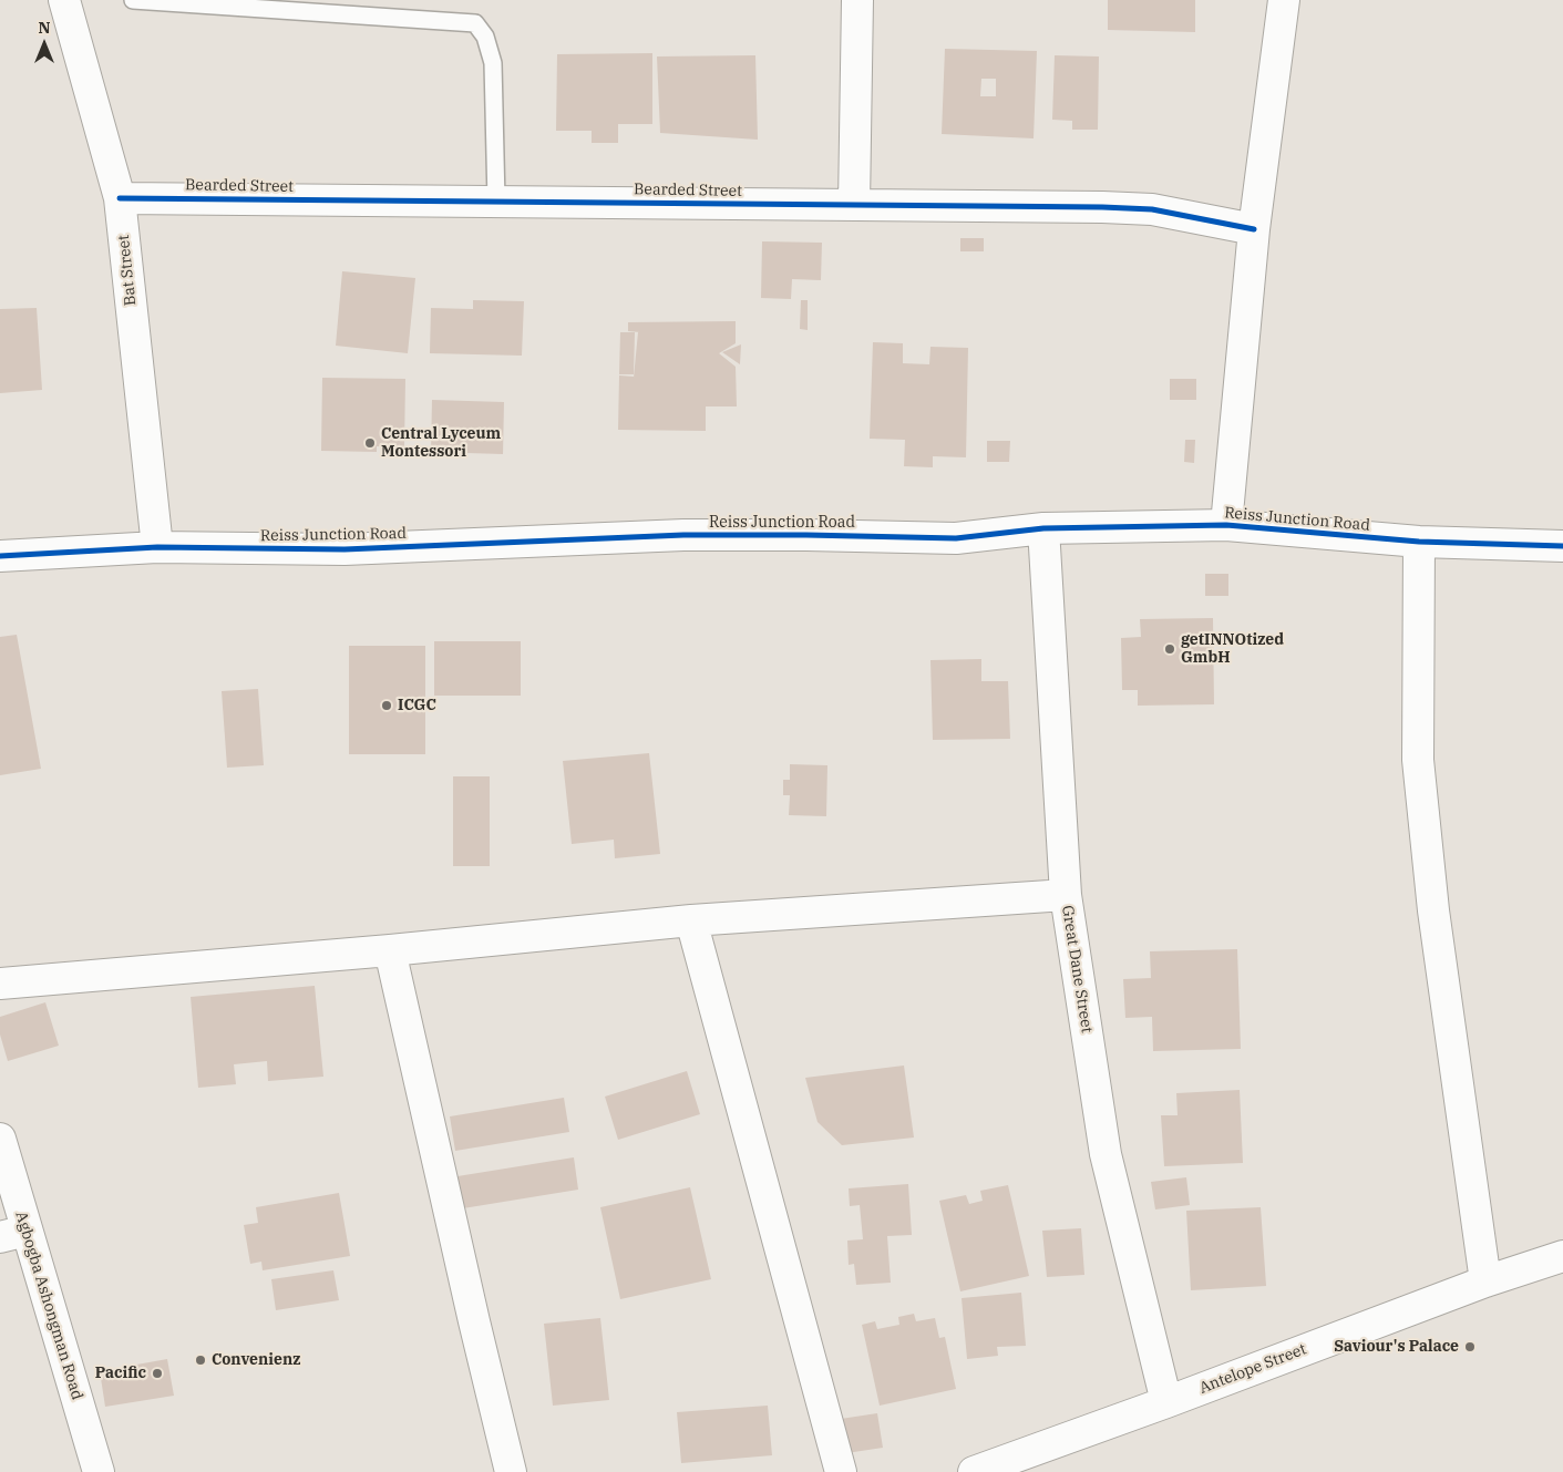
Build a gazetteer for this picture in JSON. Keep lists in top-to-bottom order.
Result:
{
  "streets": {
    "street": [
      "Bearded Street",
      "Bat Street",
      "Reiss Junction Road",
      "Great Dane Street",
      "Agbogba Ashongman Road",
      "Antelope Street"
    ]
  },
  "crossings": [
    ["Bearded Street", "Bat Street"],
    ["Bat Street", "Reiss Junction Road"],
    ["Reiss Junction Road", "Great Dane Street"],
    ["Great Dane Street", "Antelope Street"]
  ],
  "places": [
    "Central Lyceum Montessori",
    "getINNOtized GmbH",
    "ICGC",
    "Saviour's Palace",
    "Convenienz",
    "Pacific"
  ],
  "north": "top"
}
